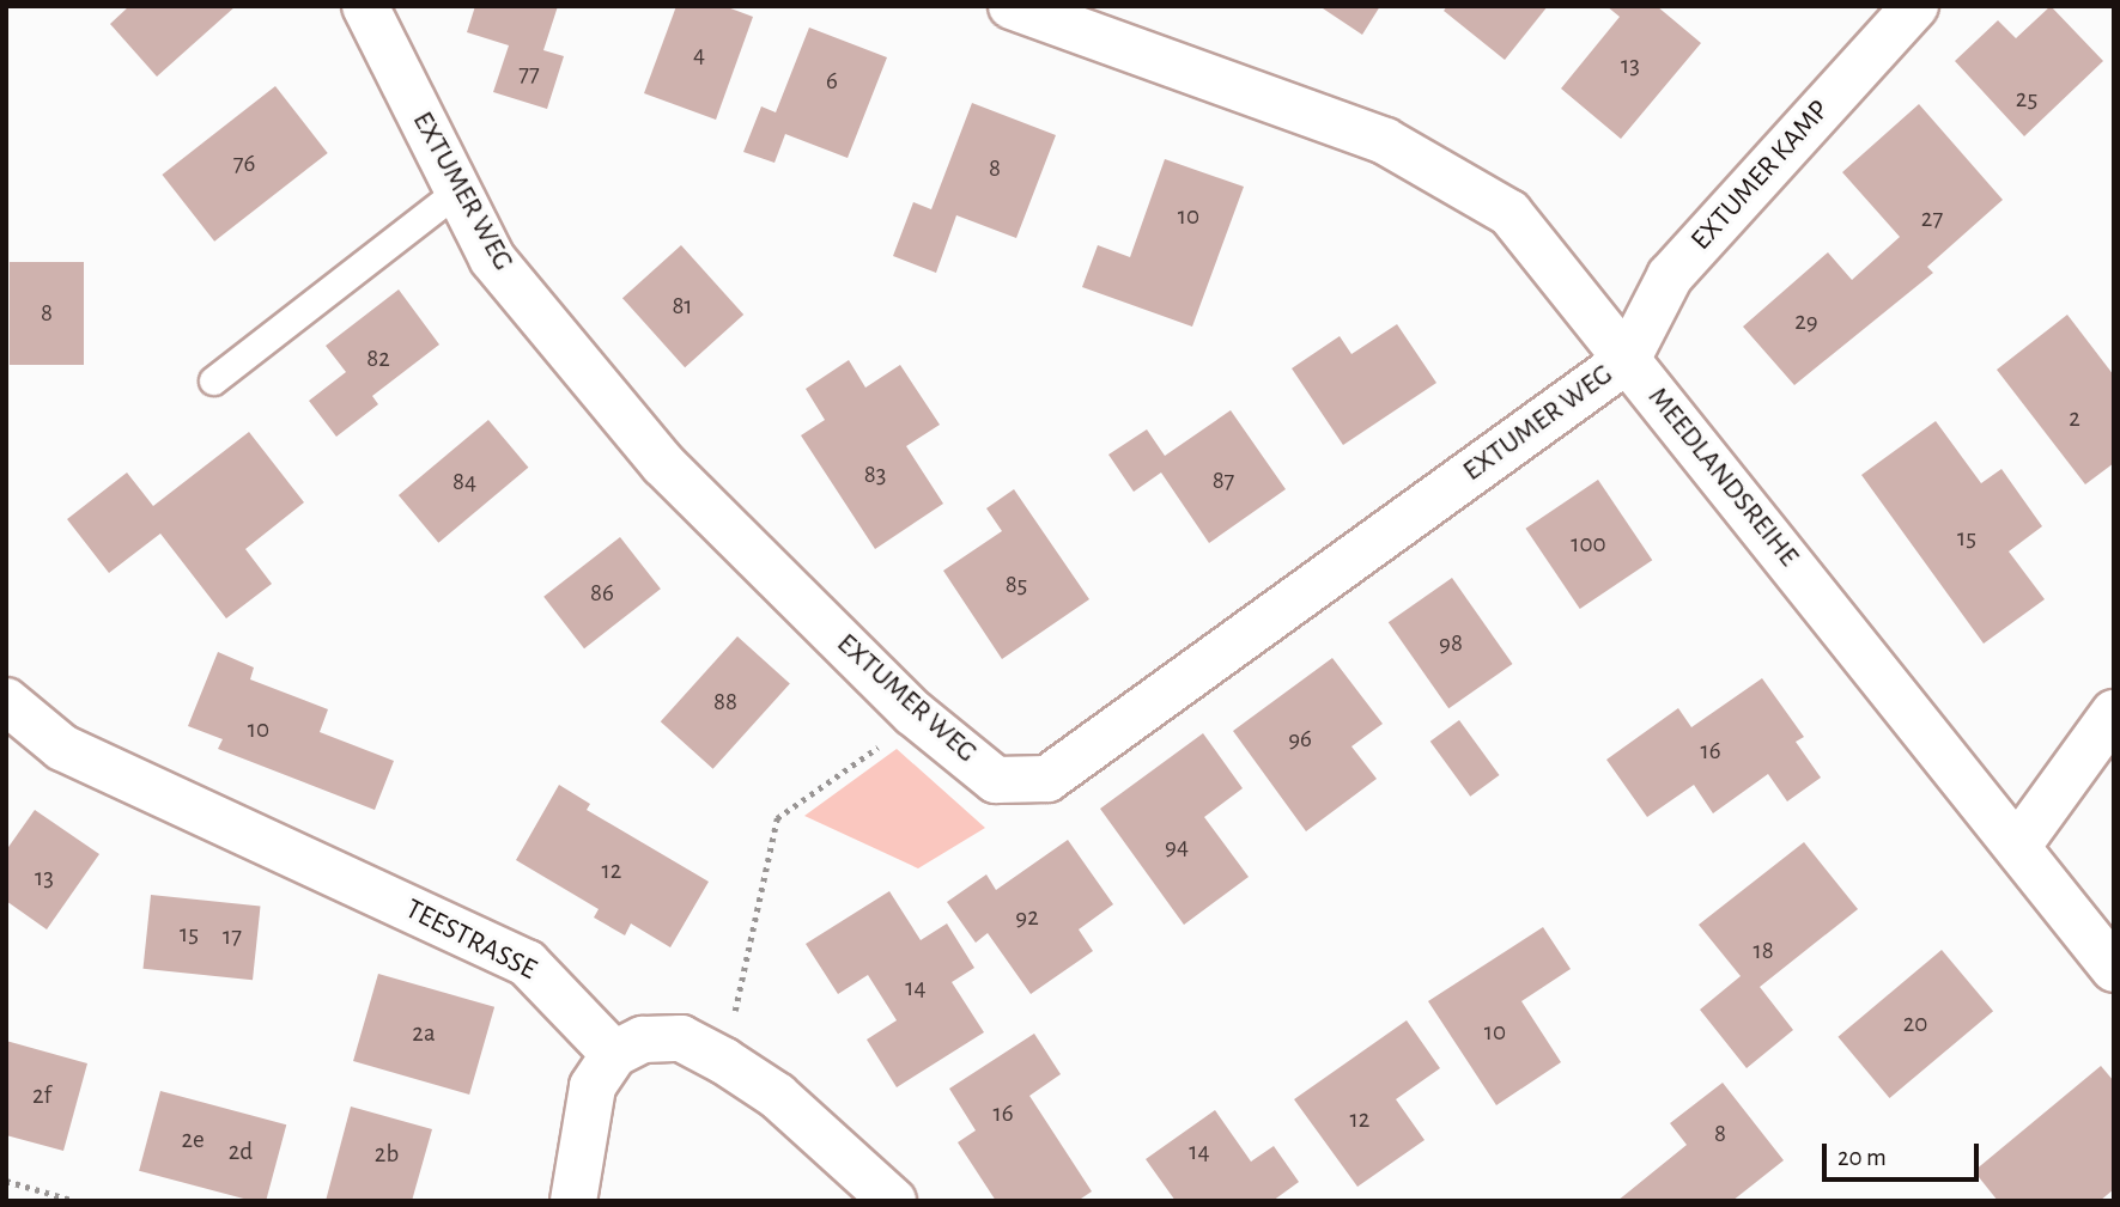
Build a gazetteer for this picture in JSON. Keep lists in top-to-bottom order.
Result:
{
  "streets": {
    "street": [
      "EXTUMER KAMP",
      "EXTUMER WEG",
      "MEEDLANDSREIHE",
      "TEESTRASSE"
    ]
  },
  "crossings": [
    ["EXTUMER KAMP", "EXTUMER WEG"],
    ["EXTUMER KAMP", "MEEDLANDSREIHE"],
    ["EXTUMER WEG", "MEEDLANDSREIHE"]
  ],
  "house_numbers": [
    "4",
    "13",
    "77",
    "6",
    "25",
    "76",
    "8",
    "10",
    "27",
    "81",
    "8",
    "29",
    "82",
    "2",
    "83",
    "87",
    "84",
    "15",
    "100",
    "85",
    "86",
    "98",
    "88",
    "10",
    "96",
    "16",
    "94",
    "12",
    "13",
    "92",
    "15",
    "17",
    "18",
    "14",
    "20",
    "10",
    "2a",
    "2f",
    "16",
    "12",
    "8",
    "2e",
    "2d",
    "14",
    "2b"
  ],
  "scale_bar": "20 m"
}
